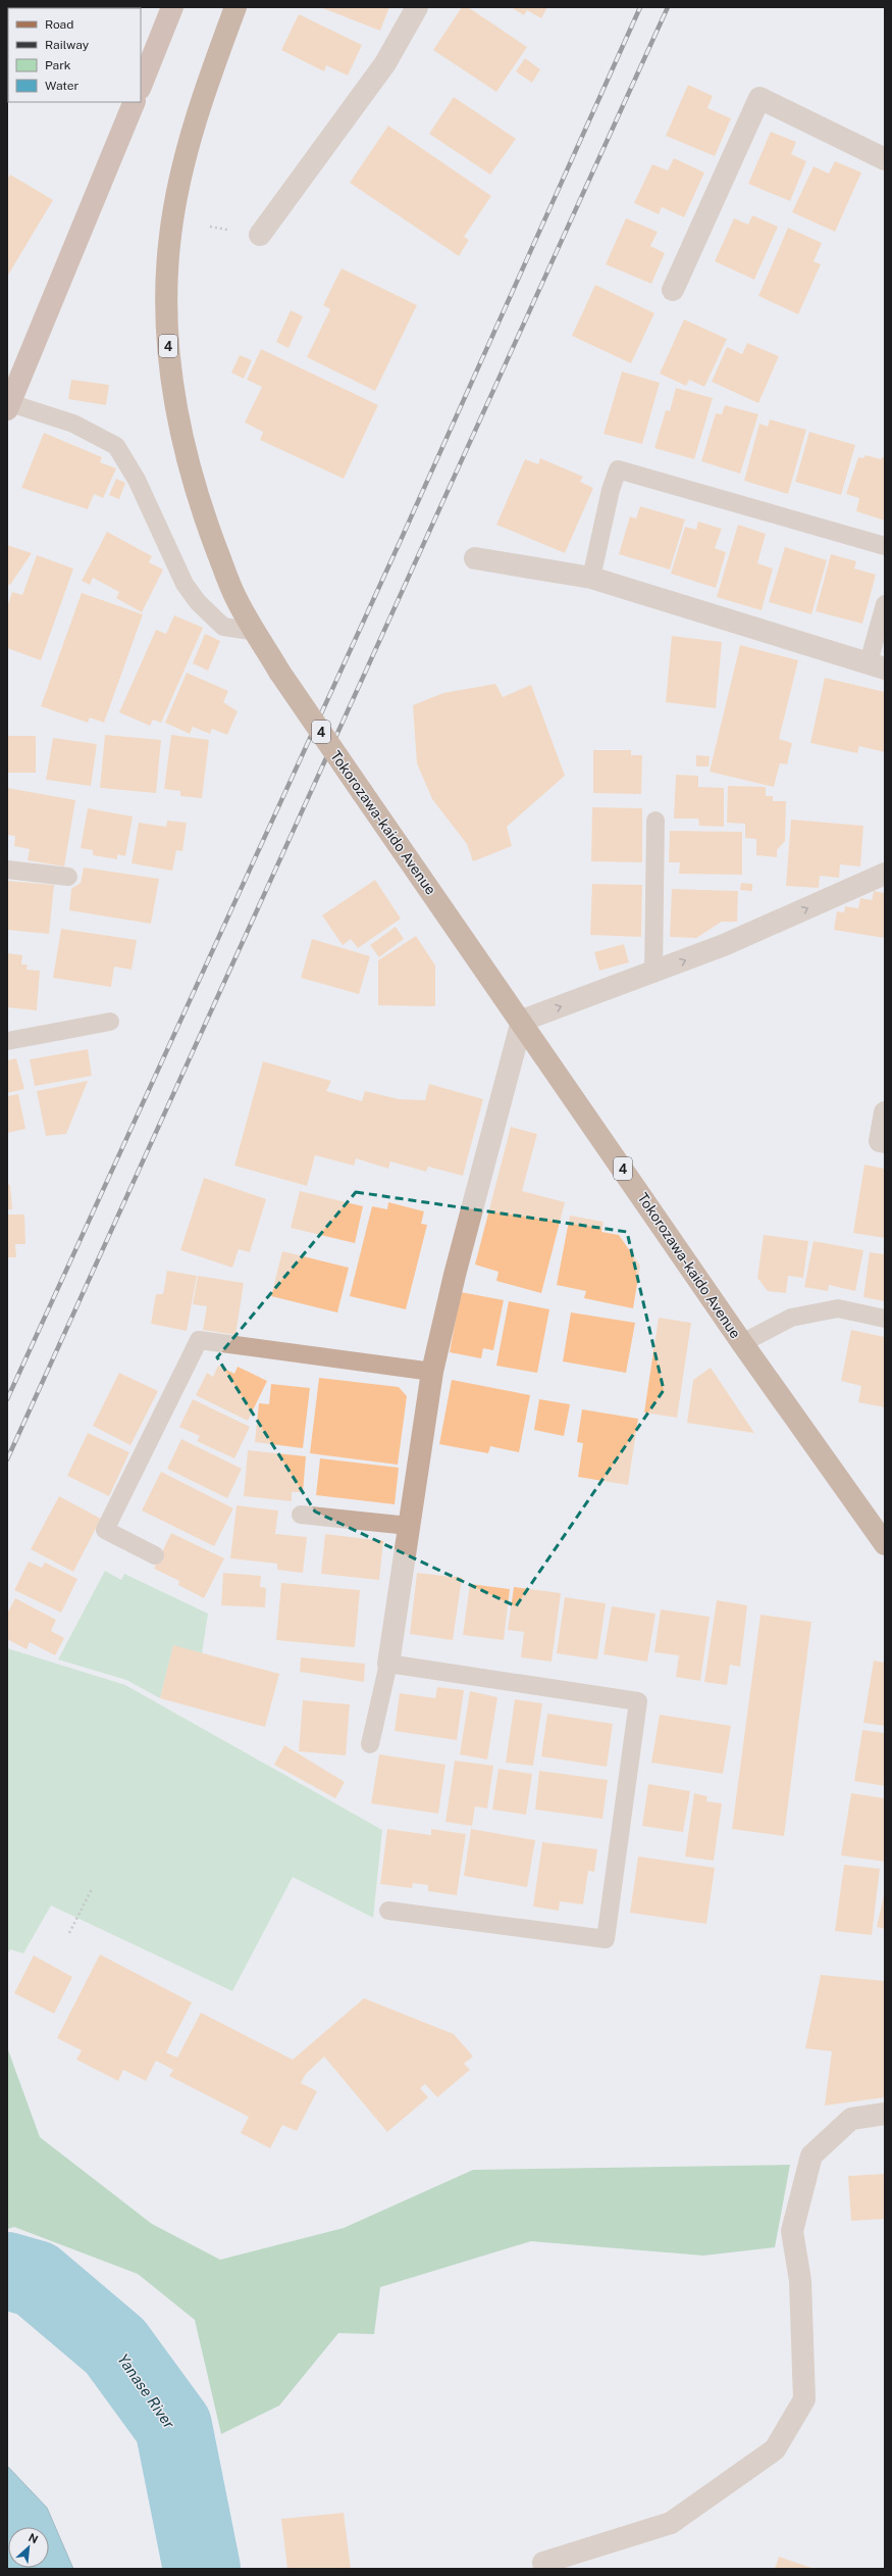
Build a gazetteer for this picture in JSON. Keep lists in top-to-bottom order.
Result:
{
  "streets": {
    "main road": ["4", "Tokorozawa-kaido Avenue"]
  },
  "water": ["Yanase River"],
  "legend": [
    "Road",
    "Railway",
    "Park",
    "Water"
  ],
  "north": "top right"
}
